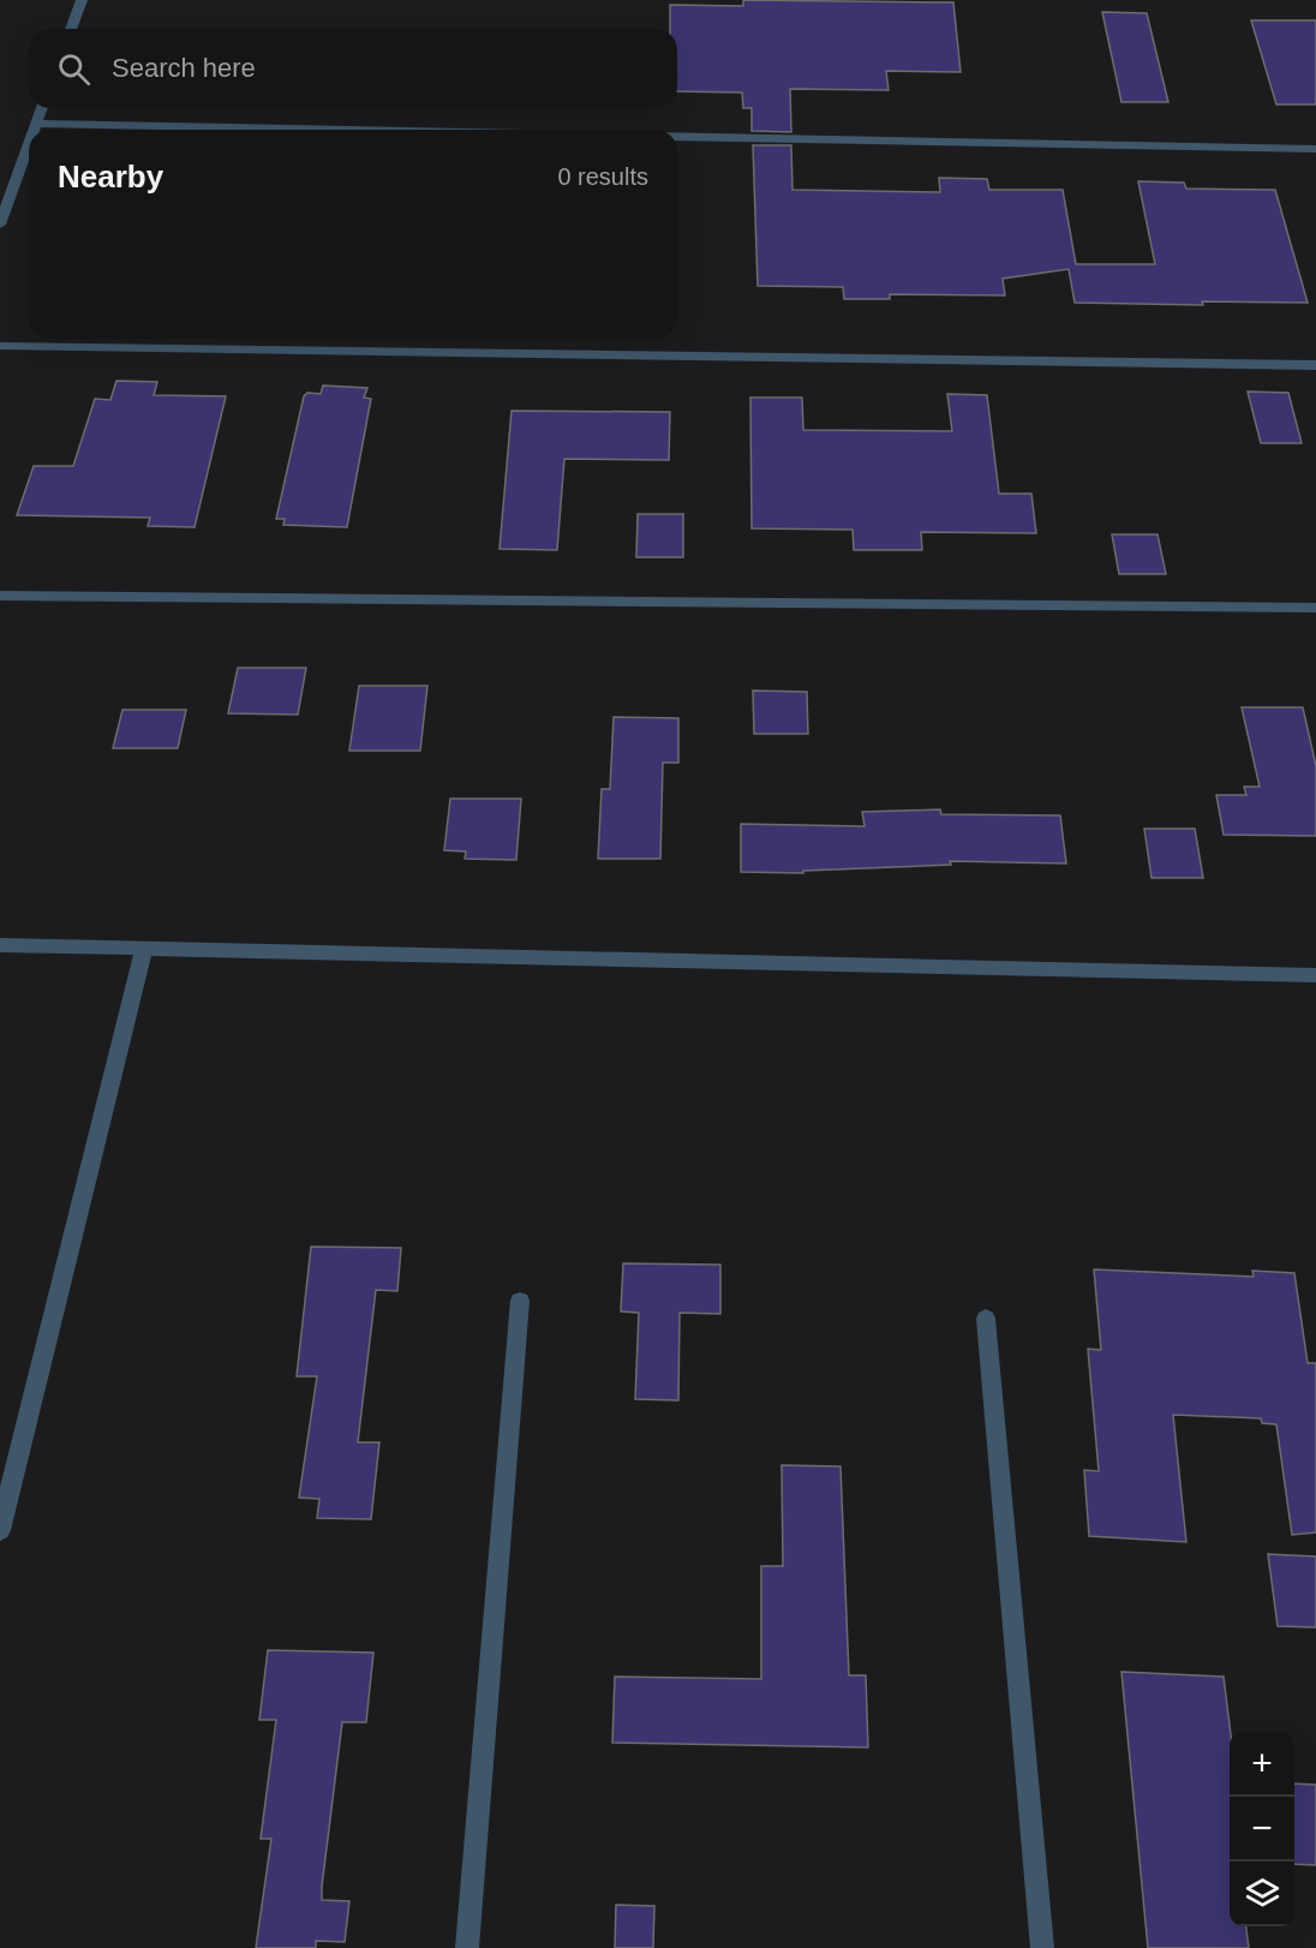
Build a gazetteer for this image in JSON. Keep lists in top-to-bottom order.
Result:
{
  "page": {
    "search": "Search here",
    "heading": ["Nearby", "0 results"],
    "map_buttons": ["+", "−"]
  }
}
